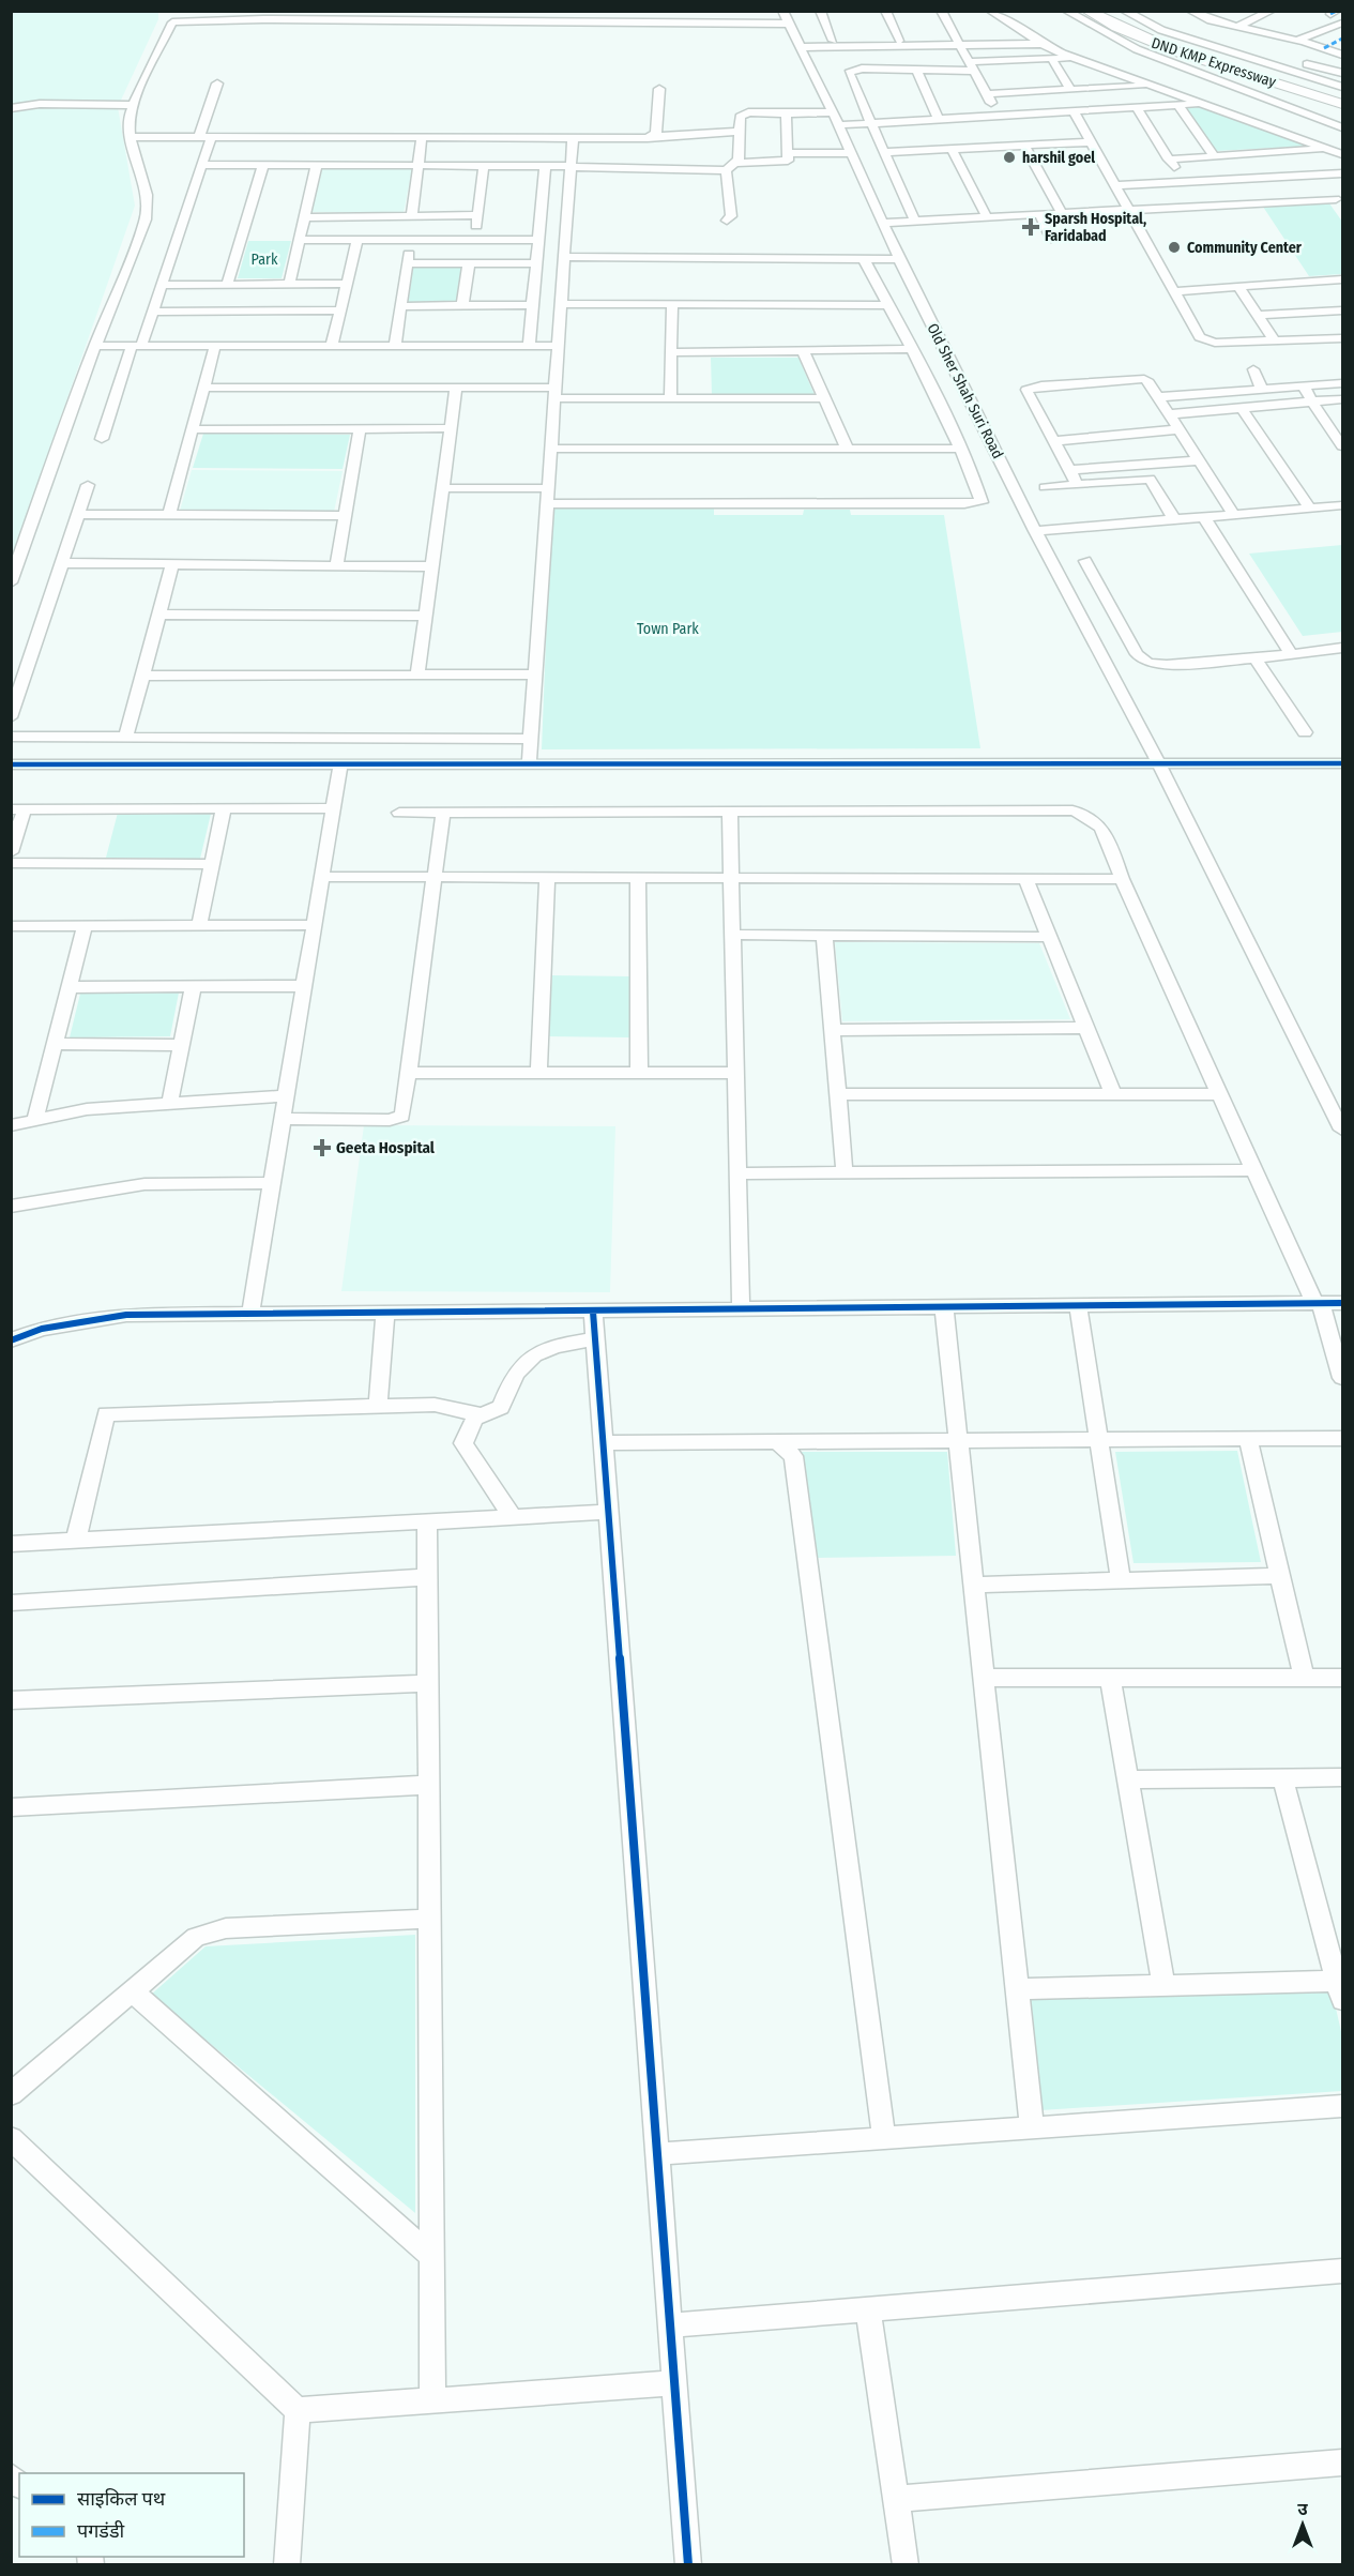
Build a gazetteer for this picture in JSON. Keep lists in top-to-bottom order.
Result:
{
  "streets": {
    "highway": ["DND KMP Expressway"],
    "street": ["Old Sher Shah Suri Road"]
  },
  "parks": ["Park", "Town Park"],
  "places": {
    "other": ["harshil goel", "Community Center"],
    "health": ["Sparsh Hospital, Faridabad", "Geeta Hospital"]
  },
  "legend": ["साइकिल पथ", "पगडंडी"],
  "north": "top"
}
